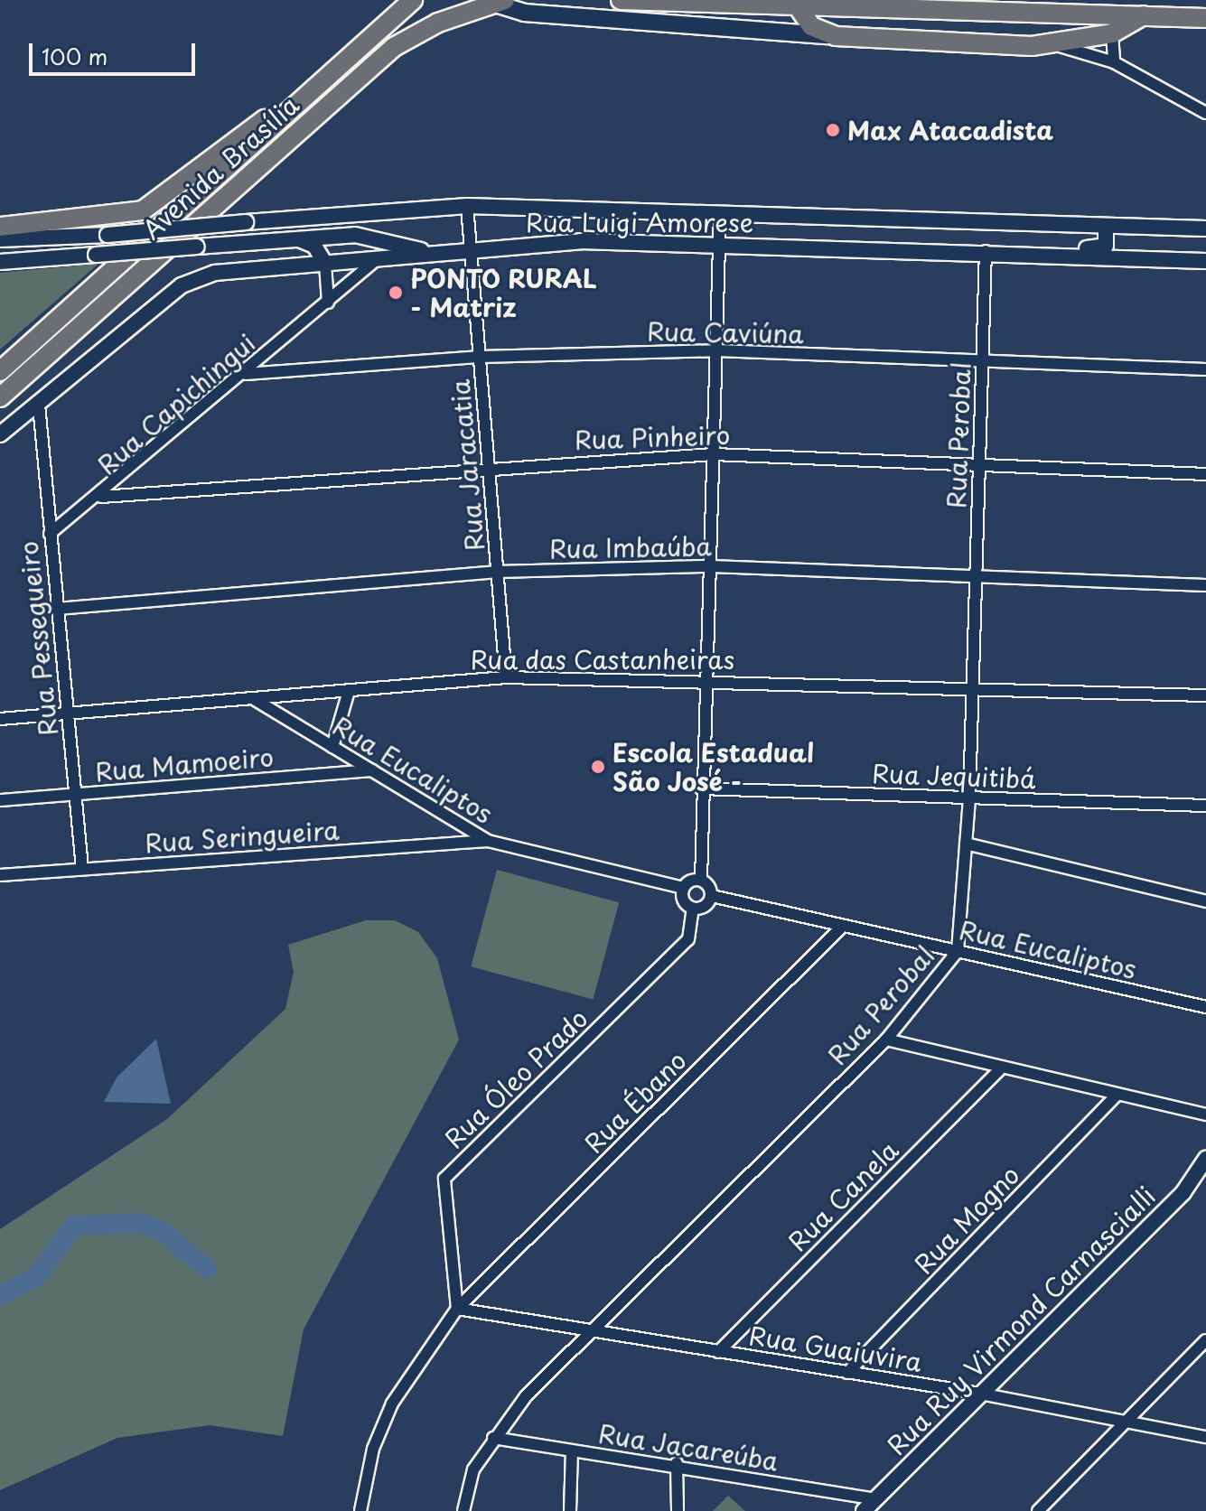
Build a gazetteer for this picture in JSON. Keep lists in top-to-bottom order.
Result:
{
  "streets": {
    "highway": ["Avenida Brasília"],
    "street": [
      "Rua Luigi Amorese",
      "Rua Caviúna",
      "Rua Capichingui",
      "Rua Perobal",
      "Rua Pinheiro",
      "Rua Jaracatia",
      "Rua Imbaúba",
      "Rua Pessegueiro",
      "Rua das Castanheiras",
      "Rua Mamoeiro",
      "Rua Eucaliptos",
      "Rua Jequitibá",
      "Rua Seringueira",
      "Rua Óleo Prado",
      "Rua Ébano",
      "Rua Canela",
      "Rua Mogno",
      "Rua Ruy Virmond Carnascialli",
      "Rua Guaiuvira",
      "Rua Jacareúba"
    ]
  },
  "crossings": [
    ["Rua Luigi Amorese", "Rua Capichingui"],
    ["Rua Luigi Amorese", "Rua Perobal"],
    ["Rua Luigi Amorese", "Rua Jaracatia"],
    ["Rua Luigi Amorese", "Rua Pessegueiro"],
    ["Rua Caviúna", "Rua Capichingui"],
    ["Rua Caviúna", "Rua Perobal"],
    ["Rua Caviúna", "Rua Jaracatia"],
    ["Rua Capichingui", "Rua Pinheiro"],
    ["Rua Capichingui", "Rua Pessegueiro"],
    ["Rua Perobal", "Rua Pinheiro"],
    ["Rua Perobal", "Rua Imbaúba"],
    ["Rua Perobal", "Rua das Castanheiras"],
    ["Rua Perobal", "Rua Eucaliptos"],
    ["Rua Perobal", "Rua Jequitibá"],
    ["Rua Perobal", "Rua Guaiuvira"],
    ["Rua Perobal", "Rua Jacareúba"],
    ["Rua Pinheiro", "Rua Jaracatia"],
    ["Rua Jaracatia", "Rua Imbaúba"],
    ["Rua Jaracatia", "Rua das Castanheiras"],
    ["Rua Imbaúba", "Rua Pessegueiro"],
    ["Rua Pessegueiro", "Rua das Castanheiras"],
    ["Rua Pessegueiro", "Rua Mamoeiro"],
    ["Rua Pessegueiro", "Rua Seringueira"],
    ["Rua das Castanheiras", "Rua Eucaliptos"],
    ["Rua Mamoeiro", "Rua Eucaliptos"],
    ["Rua Eucaliptos", "Rua Seringueira"],
    ["Rua Eucaliptos", "Rua Óleo Prado"],
    ["Rua Eucaliptos", "Rua Ébano"],
    ["Rua Óleo Prado", "Rua Ébano"],
    ["Rua Óleo Prado", "Rua Guaiuvira"],
    ["Rua Ébano", "Rua Guaiuvira"],
    ["Rua Canela", "Rua Guaiuvira"],
    ["Rua Mogno", "Rua Guaiuvira"],
    ["Rua Ruy Virmond Carnascialli", "Rua Guaiuvira"],
    ["Rua Ruy Virmond Carnascialli", "Rua Jacareúba"]
  ],
  "places": ["Max Atacadista", "PONTO RURAL - Matriz", "Escola Estadual São José -"],
  "scale_bar": "100 m"
}
